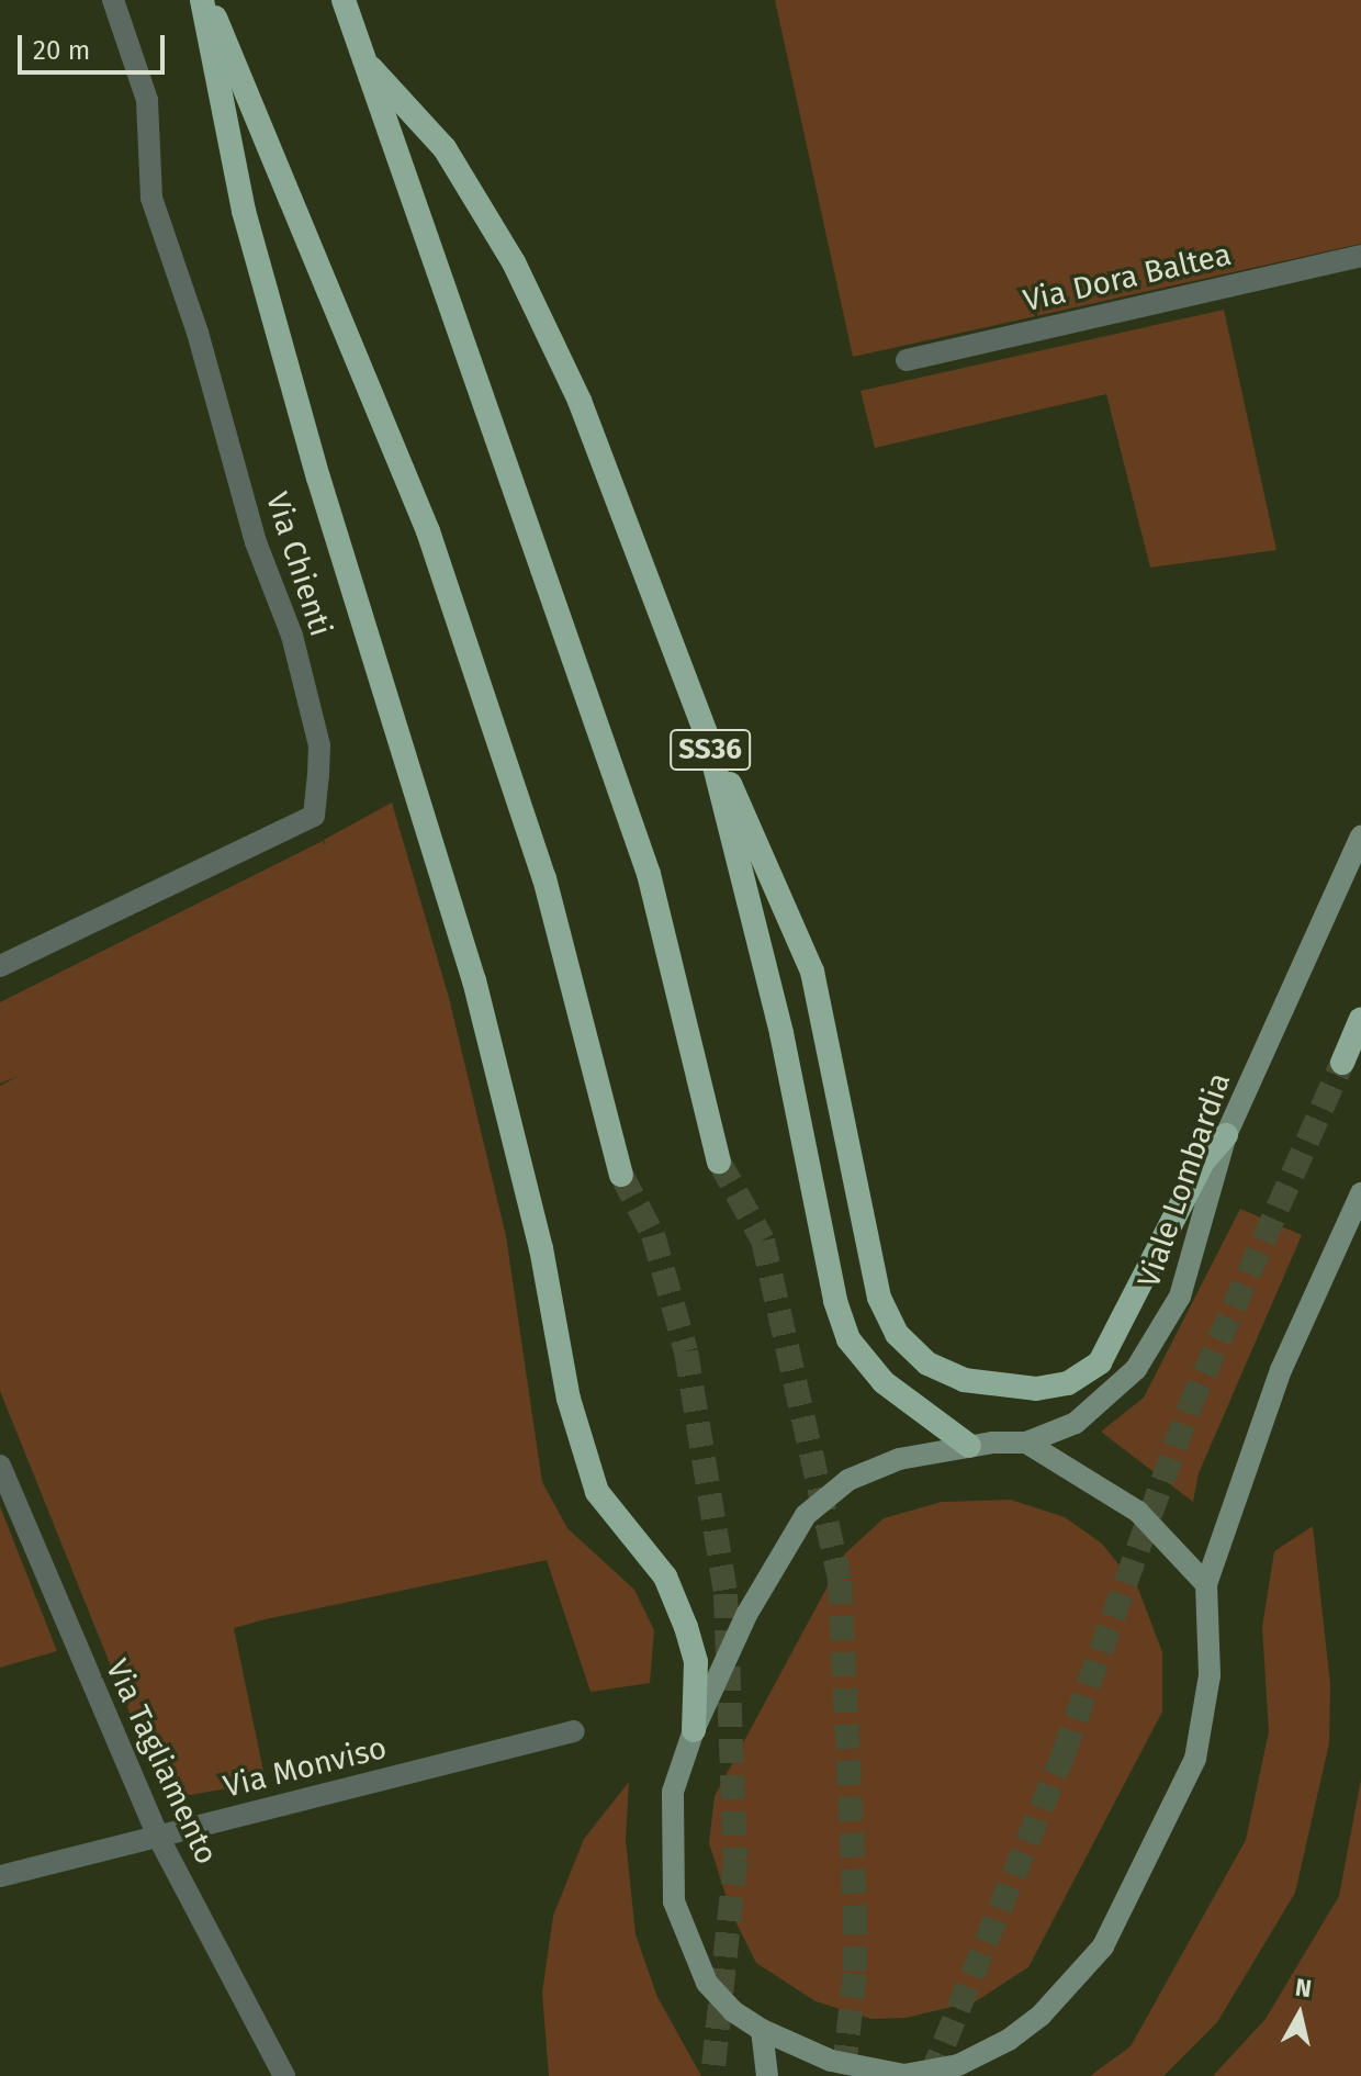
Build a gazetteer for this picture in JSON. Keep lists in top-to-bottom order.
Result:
{
  "streets": {
    "highway": ["SS36"],
    "main road": ["Viale Lombardia"],
    "street": [
      "Via Dora Baltea",
      "Via Chienti",
      "Via Tagliamento",
      "Via Monviso"
    ]
  },
  "crossings": [
    ["SS36", "Viale Lombardia"],
    ["Via Tagliamento", "Via Monviso"]
  ],
  "scale_bar": "20 m",
  "north": "top"
}
